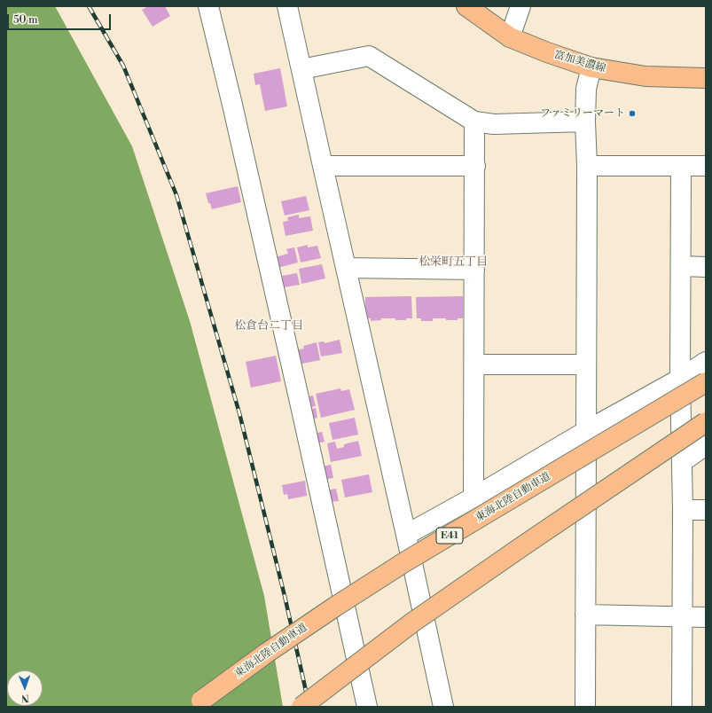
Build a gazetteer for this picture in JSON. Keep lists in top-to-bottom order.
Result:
{
  "streets": {
    "main road": ["富加美濃線", "東海北陸自動車道", "E41"]
  },
  "districts": ["松栄町五丁目", "松倉台二丁目"],
  "places": ["ファミリーマート"],
  "scale_bar": "50 m",
  "north": "bottom"
}
